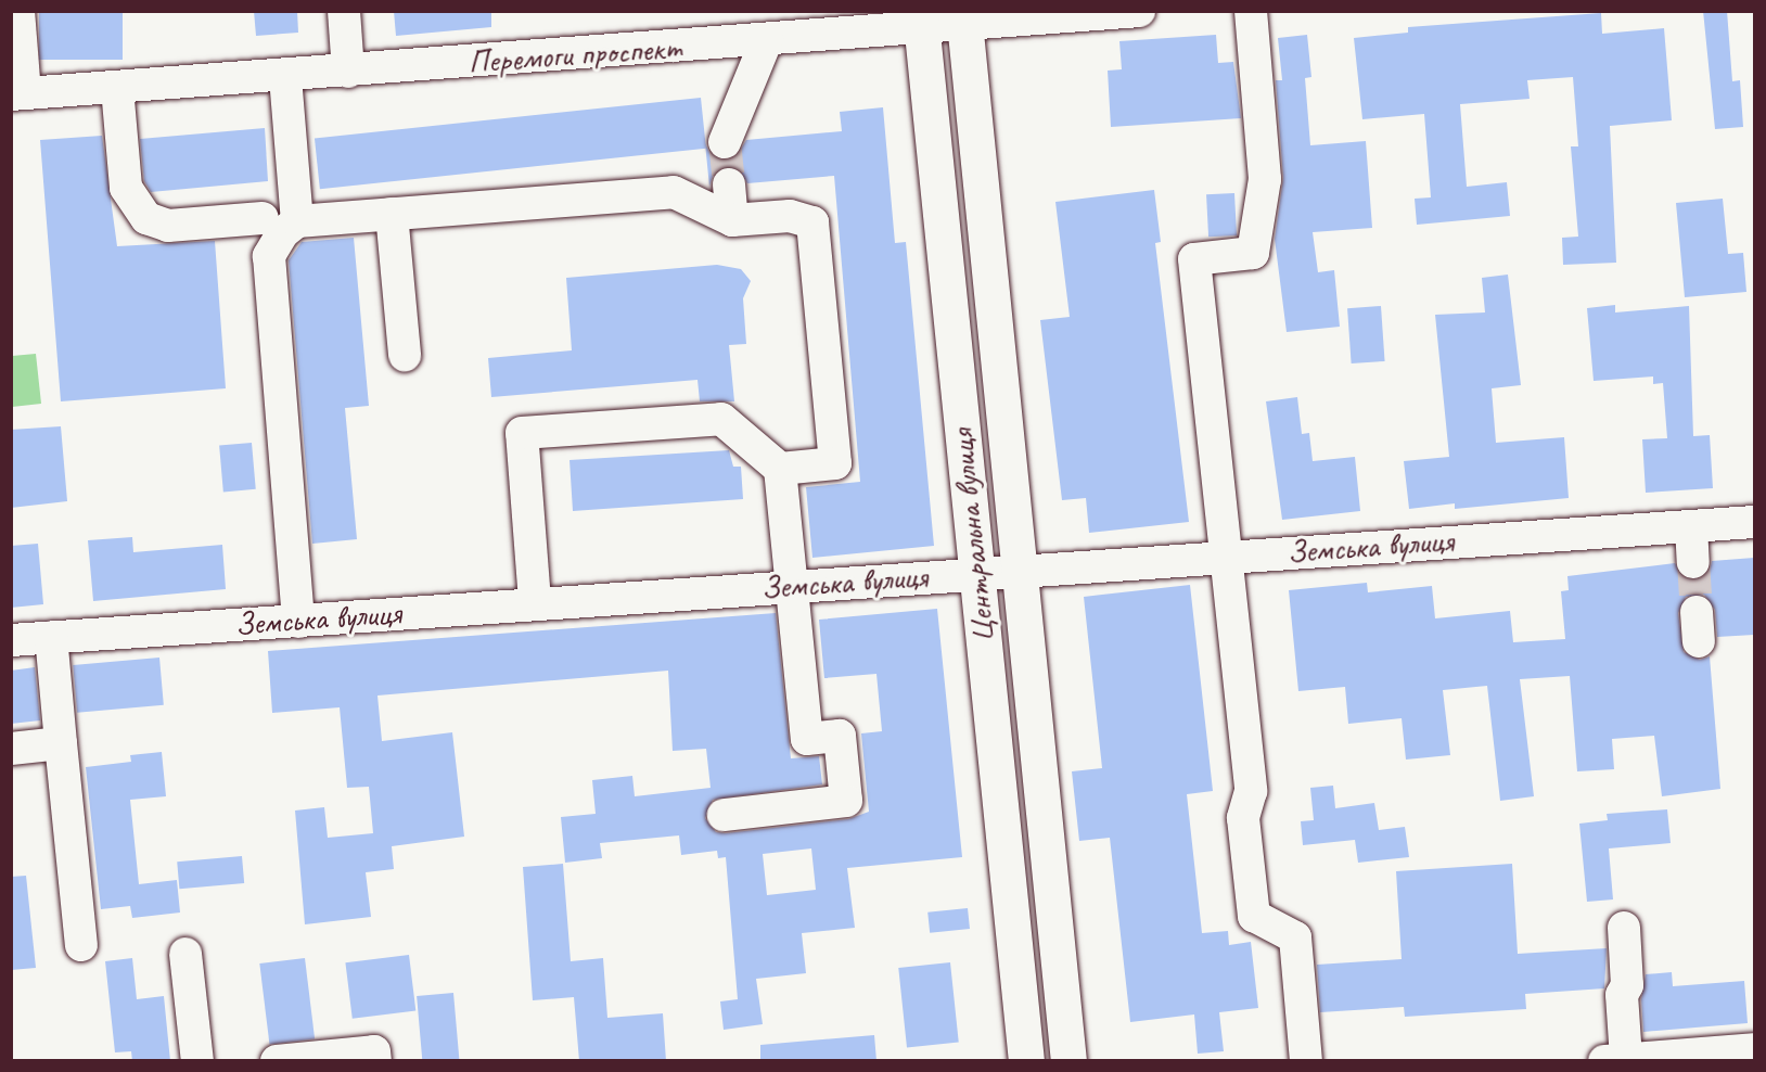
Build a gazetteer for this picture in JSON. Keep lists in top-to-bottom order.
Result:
{
  "streets": {
    "main road": ["Центральна вулиця"],
    "street": ["Перемоги проспект", "Земська вулиця"]
  },
  "crossings": [
    ["Перемоги проспект", "Центральна вулиця"],
    ["Центральна вулиця", "Земська вулиця"]
  ]
}
